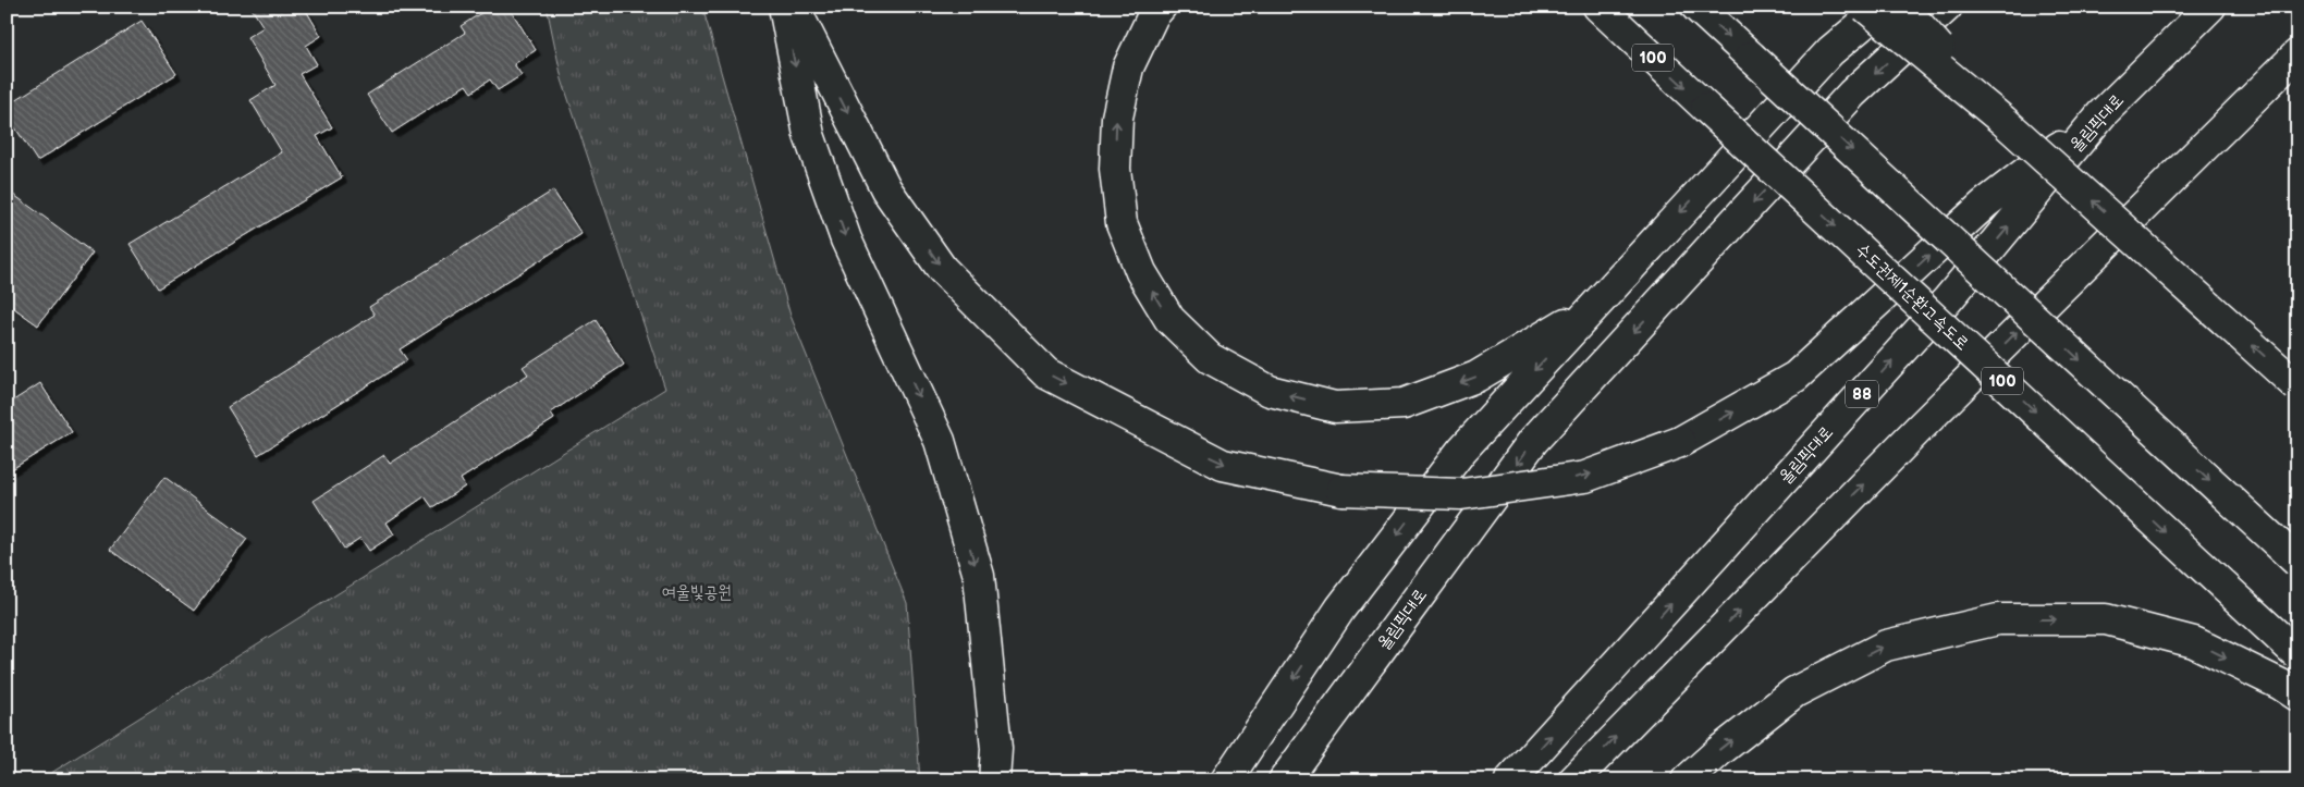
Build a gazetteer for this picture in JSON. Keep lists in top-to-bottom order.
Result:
{
  "streets": {
    "highway": [
      "100",
      "올림픽대로",
      "수도권제1순환고속도로",
      "88"
    ]
  },
  "parks": ["여울빛공원"]
}
